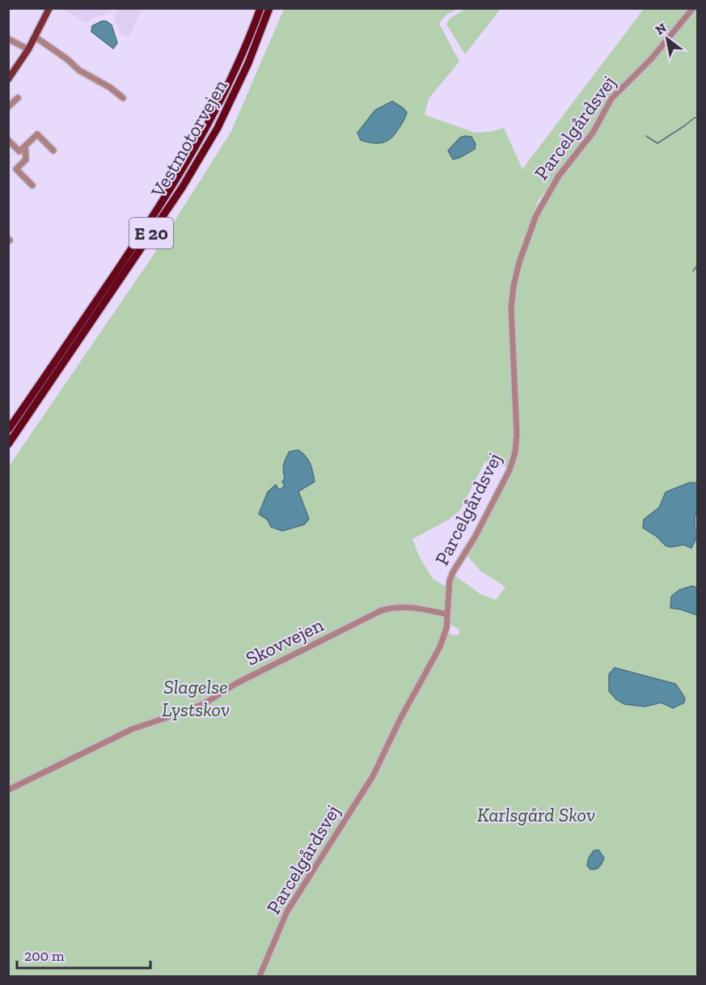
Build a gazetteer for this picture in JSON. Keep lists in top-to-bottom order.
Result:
{
  "streets": {
    "highway": ["Vestmotorvejen", "E 20"],
    "street": ["Parcelgårdsvej", "Skovvejen"]
  },
  "crossings": [
    ["Parcelgårdsvej", "Skovvejen"]
  ],
  "parks": ["Slagelse Lystskov", "Karlsgård Skov"],
  "scale_bar": "200 m",
  "north": "top left"
}
